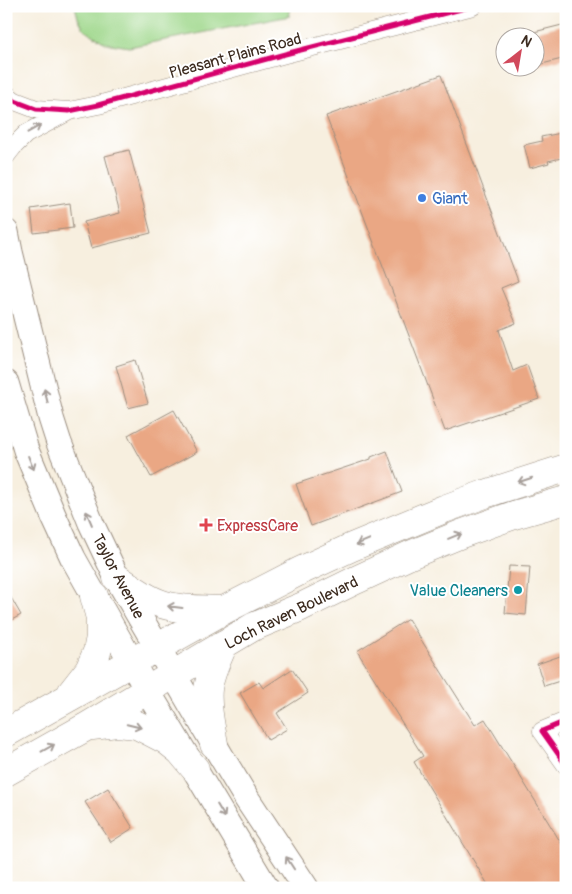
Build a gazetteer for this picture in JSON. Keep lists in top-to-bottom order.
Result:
{
  "streets": {
    "main road": ["Taylor Avenue", "Loch Raven Boulevard"],
    "street": ["Pleasant Plains Road"]
  },
  "crossings": [
    ["Taylor Avenue", "Loch Raven Boulevard"]
  ],
  "places": {
    "other": ["Giant", "Value Cleaners"],
    "health": ["ExpressCare"]
  },
  "north": "top right"
}
